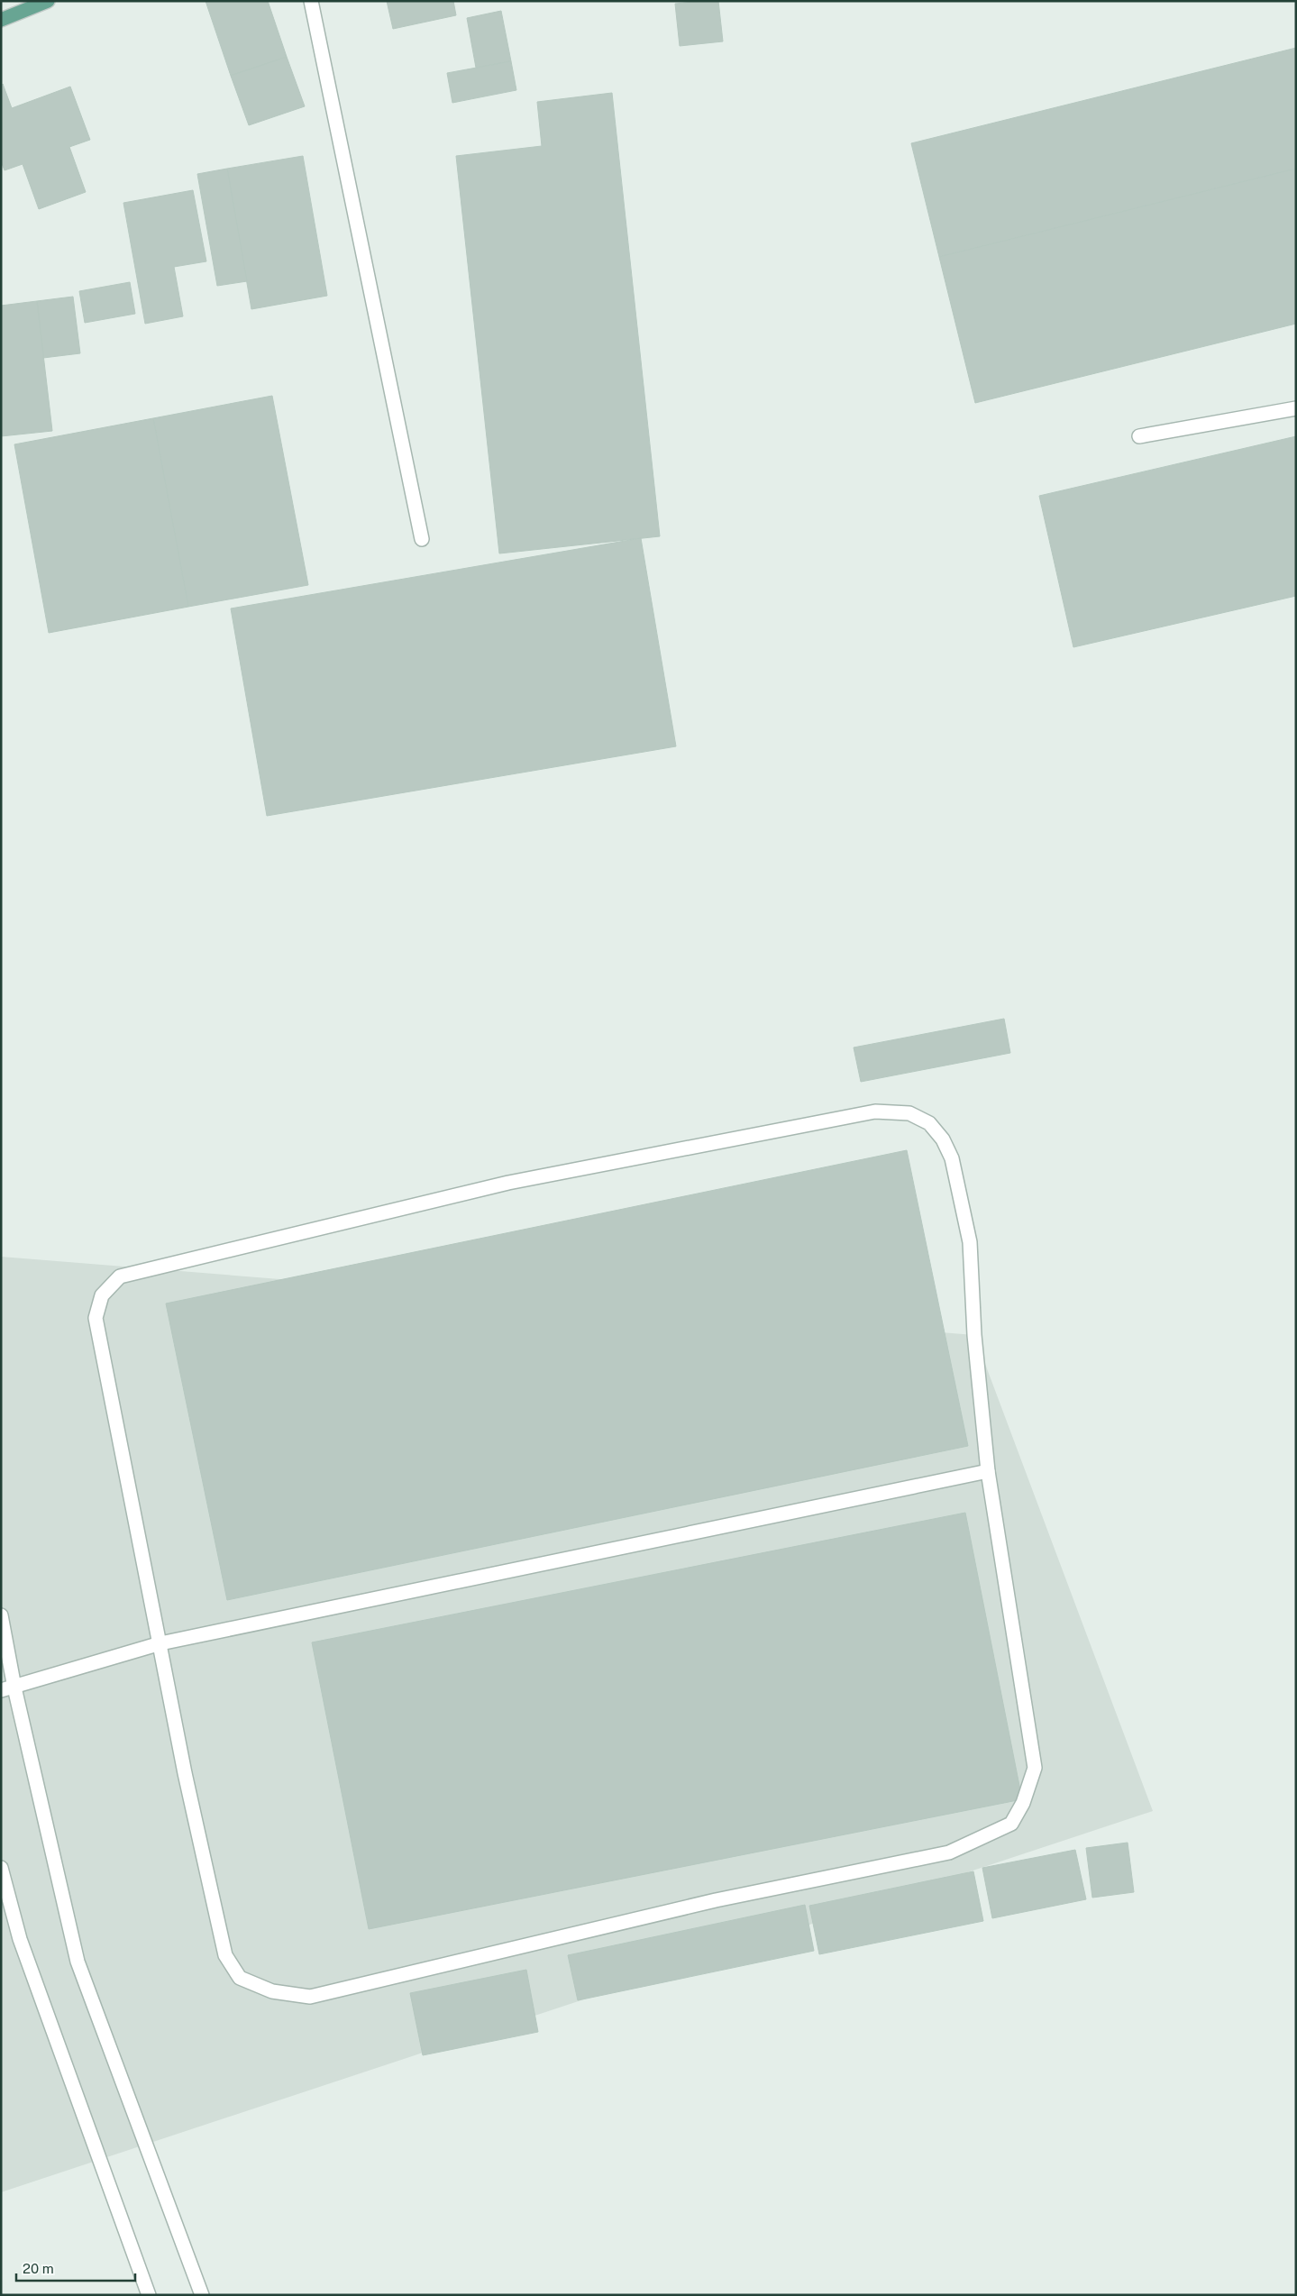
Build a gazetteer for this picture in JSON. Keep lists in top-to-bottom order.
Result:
{
  "scale_bar": "20 m"
}
